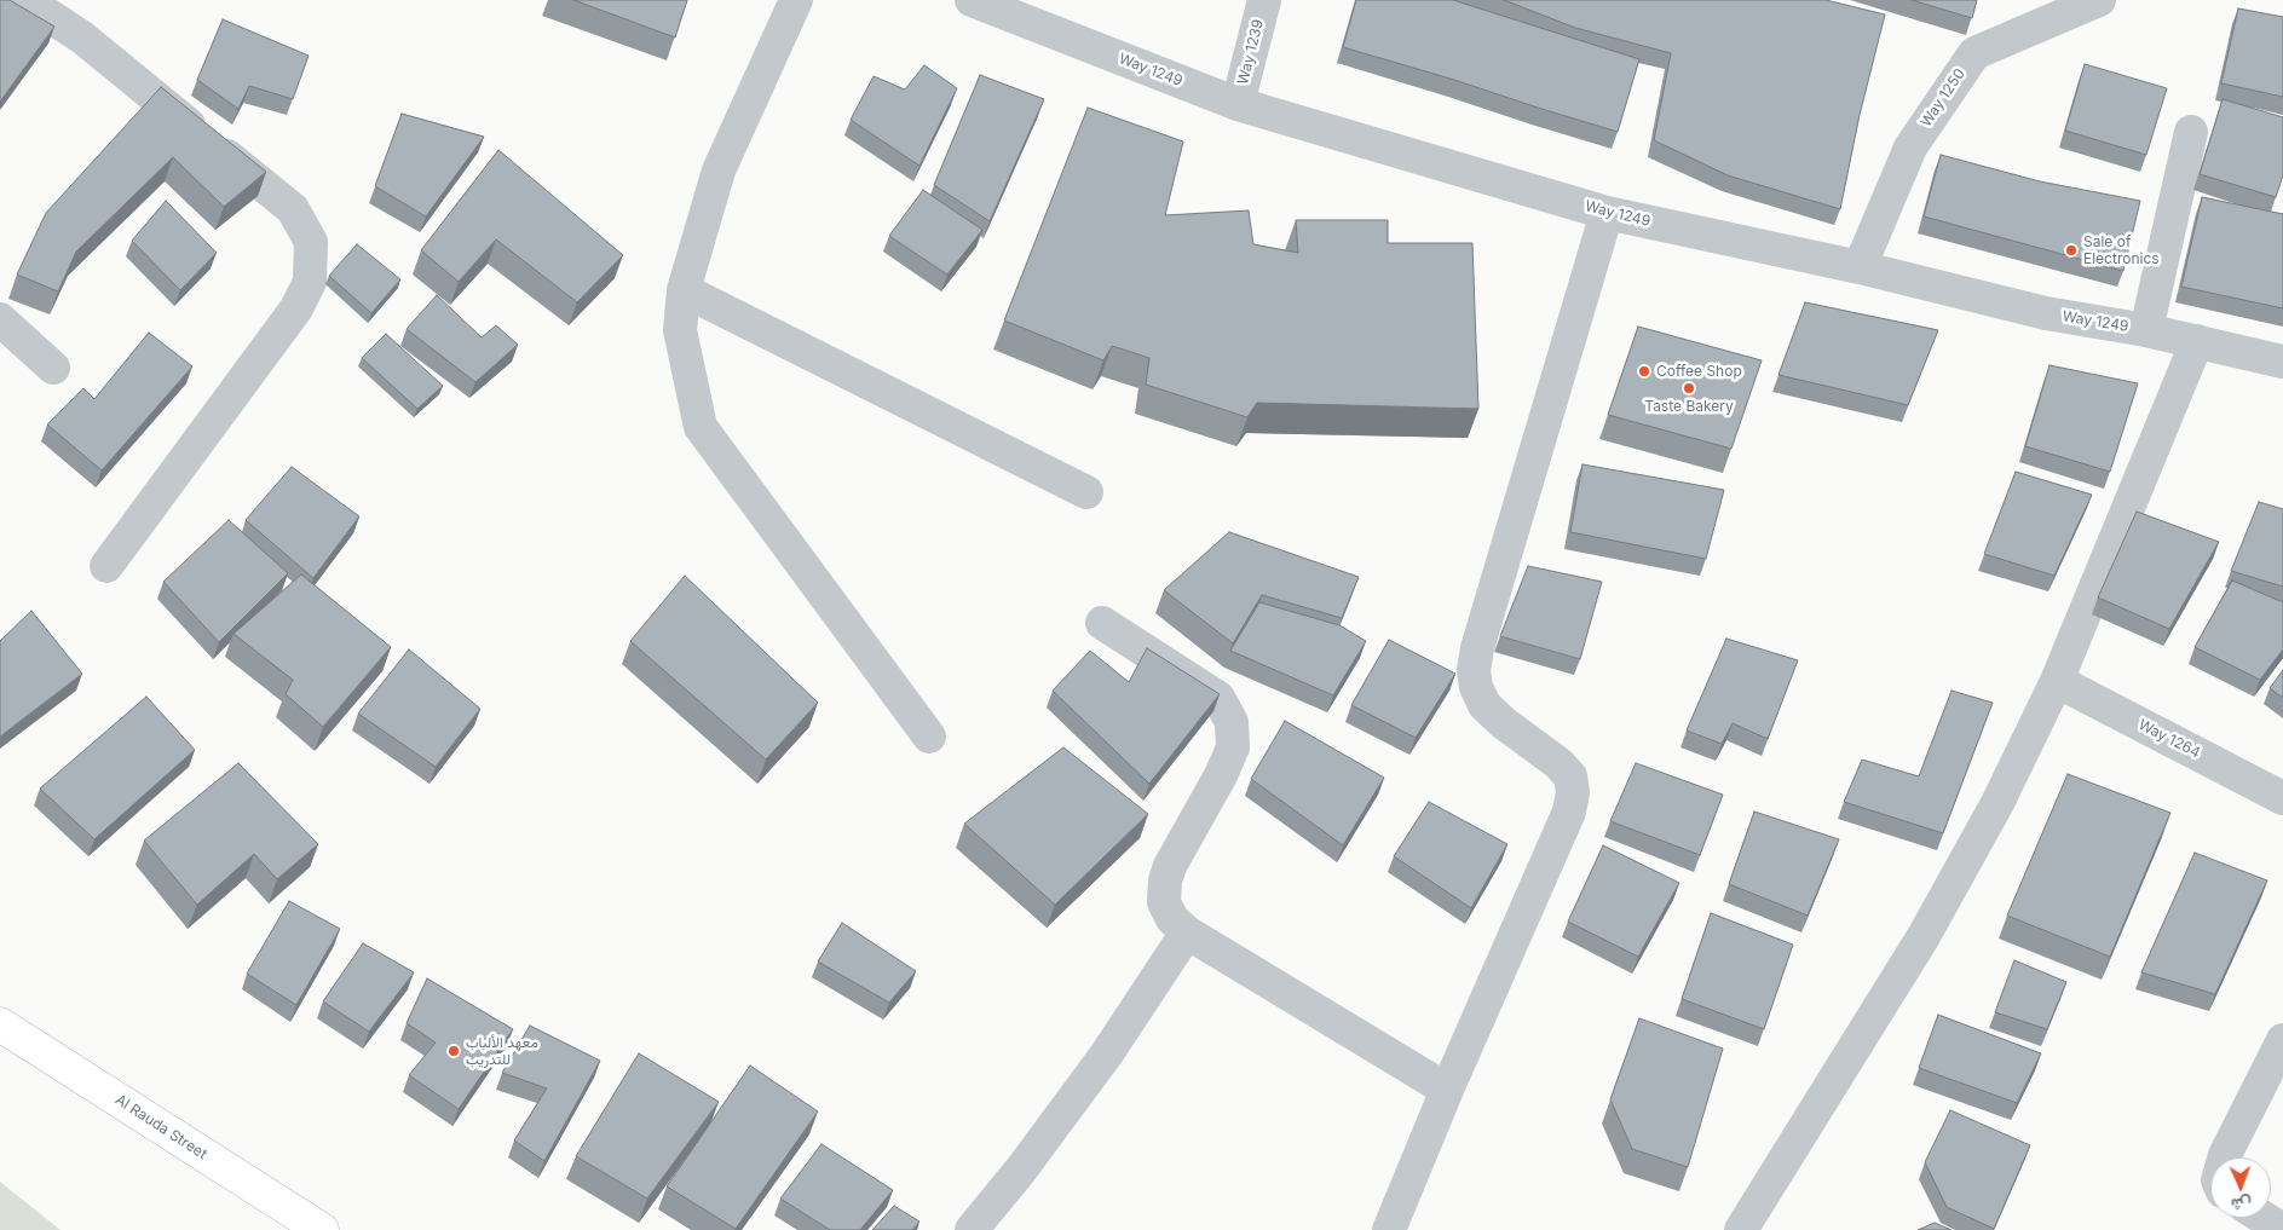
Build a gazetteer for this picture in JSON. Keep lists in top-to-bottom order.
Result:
{
  "streets": {
    "main road": ["Al Rauda Street"],
    "street": [
      "Way 1239",
      "Way 1249",
      "Way 1250",
      "Way 1264"
    ]
  },
  "crossings": [
    ["Way 1239", "Way 1249"],
    ["Way 1249", "Way 1250"]
  ],
  "places": [
    "Sale of Electronics",
    "Coffee Shop",
    "Taste Bakery",
    "معهد الألباب للتدريب"
  ],
  "north": "bottom"
}
